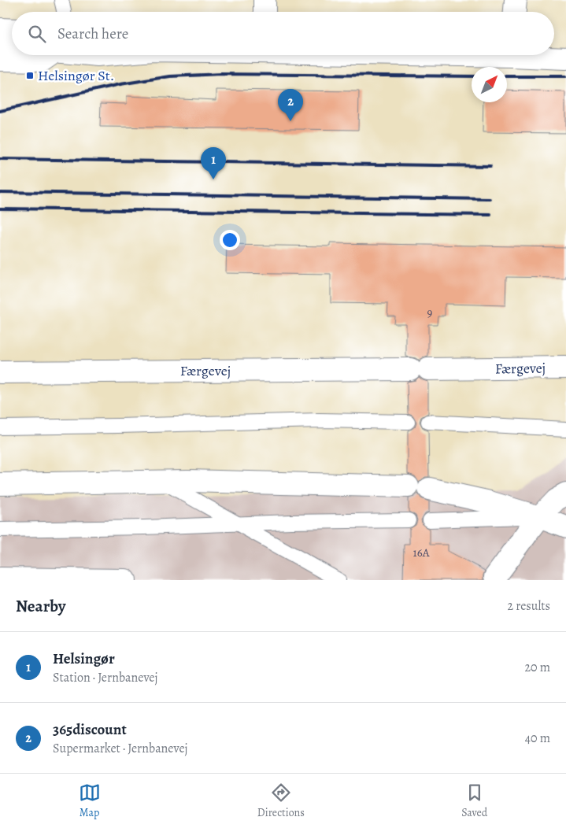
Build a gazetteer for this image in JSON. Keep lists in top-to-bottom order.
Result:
{
  "streets": {
    "main road": ["Færgevej"]
  },
  "places": {
    "transit": ["Helsingør St."]
  },
  "house_numbers": ["9", "16A"],
  "north": "top right",
  "page": {
    "search": "Search here",
    "pins": ["2", "1"],
    "heading": ["Nearby", "2 results"],
    "list": [
      {
        "mark": "1",
        "name": "Helsingør",
        "note": "Station · Jernbanevej",
        "value": "20 m"
      },
      {
        "mark": "2",
        "name": "365discount",
        "note": "Supermarket · Jernbanevej",
        "value": "40 m"
      }
    ],
    "nav": ["Map", "Directions", "Saved"]
  }
}
